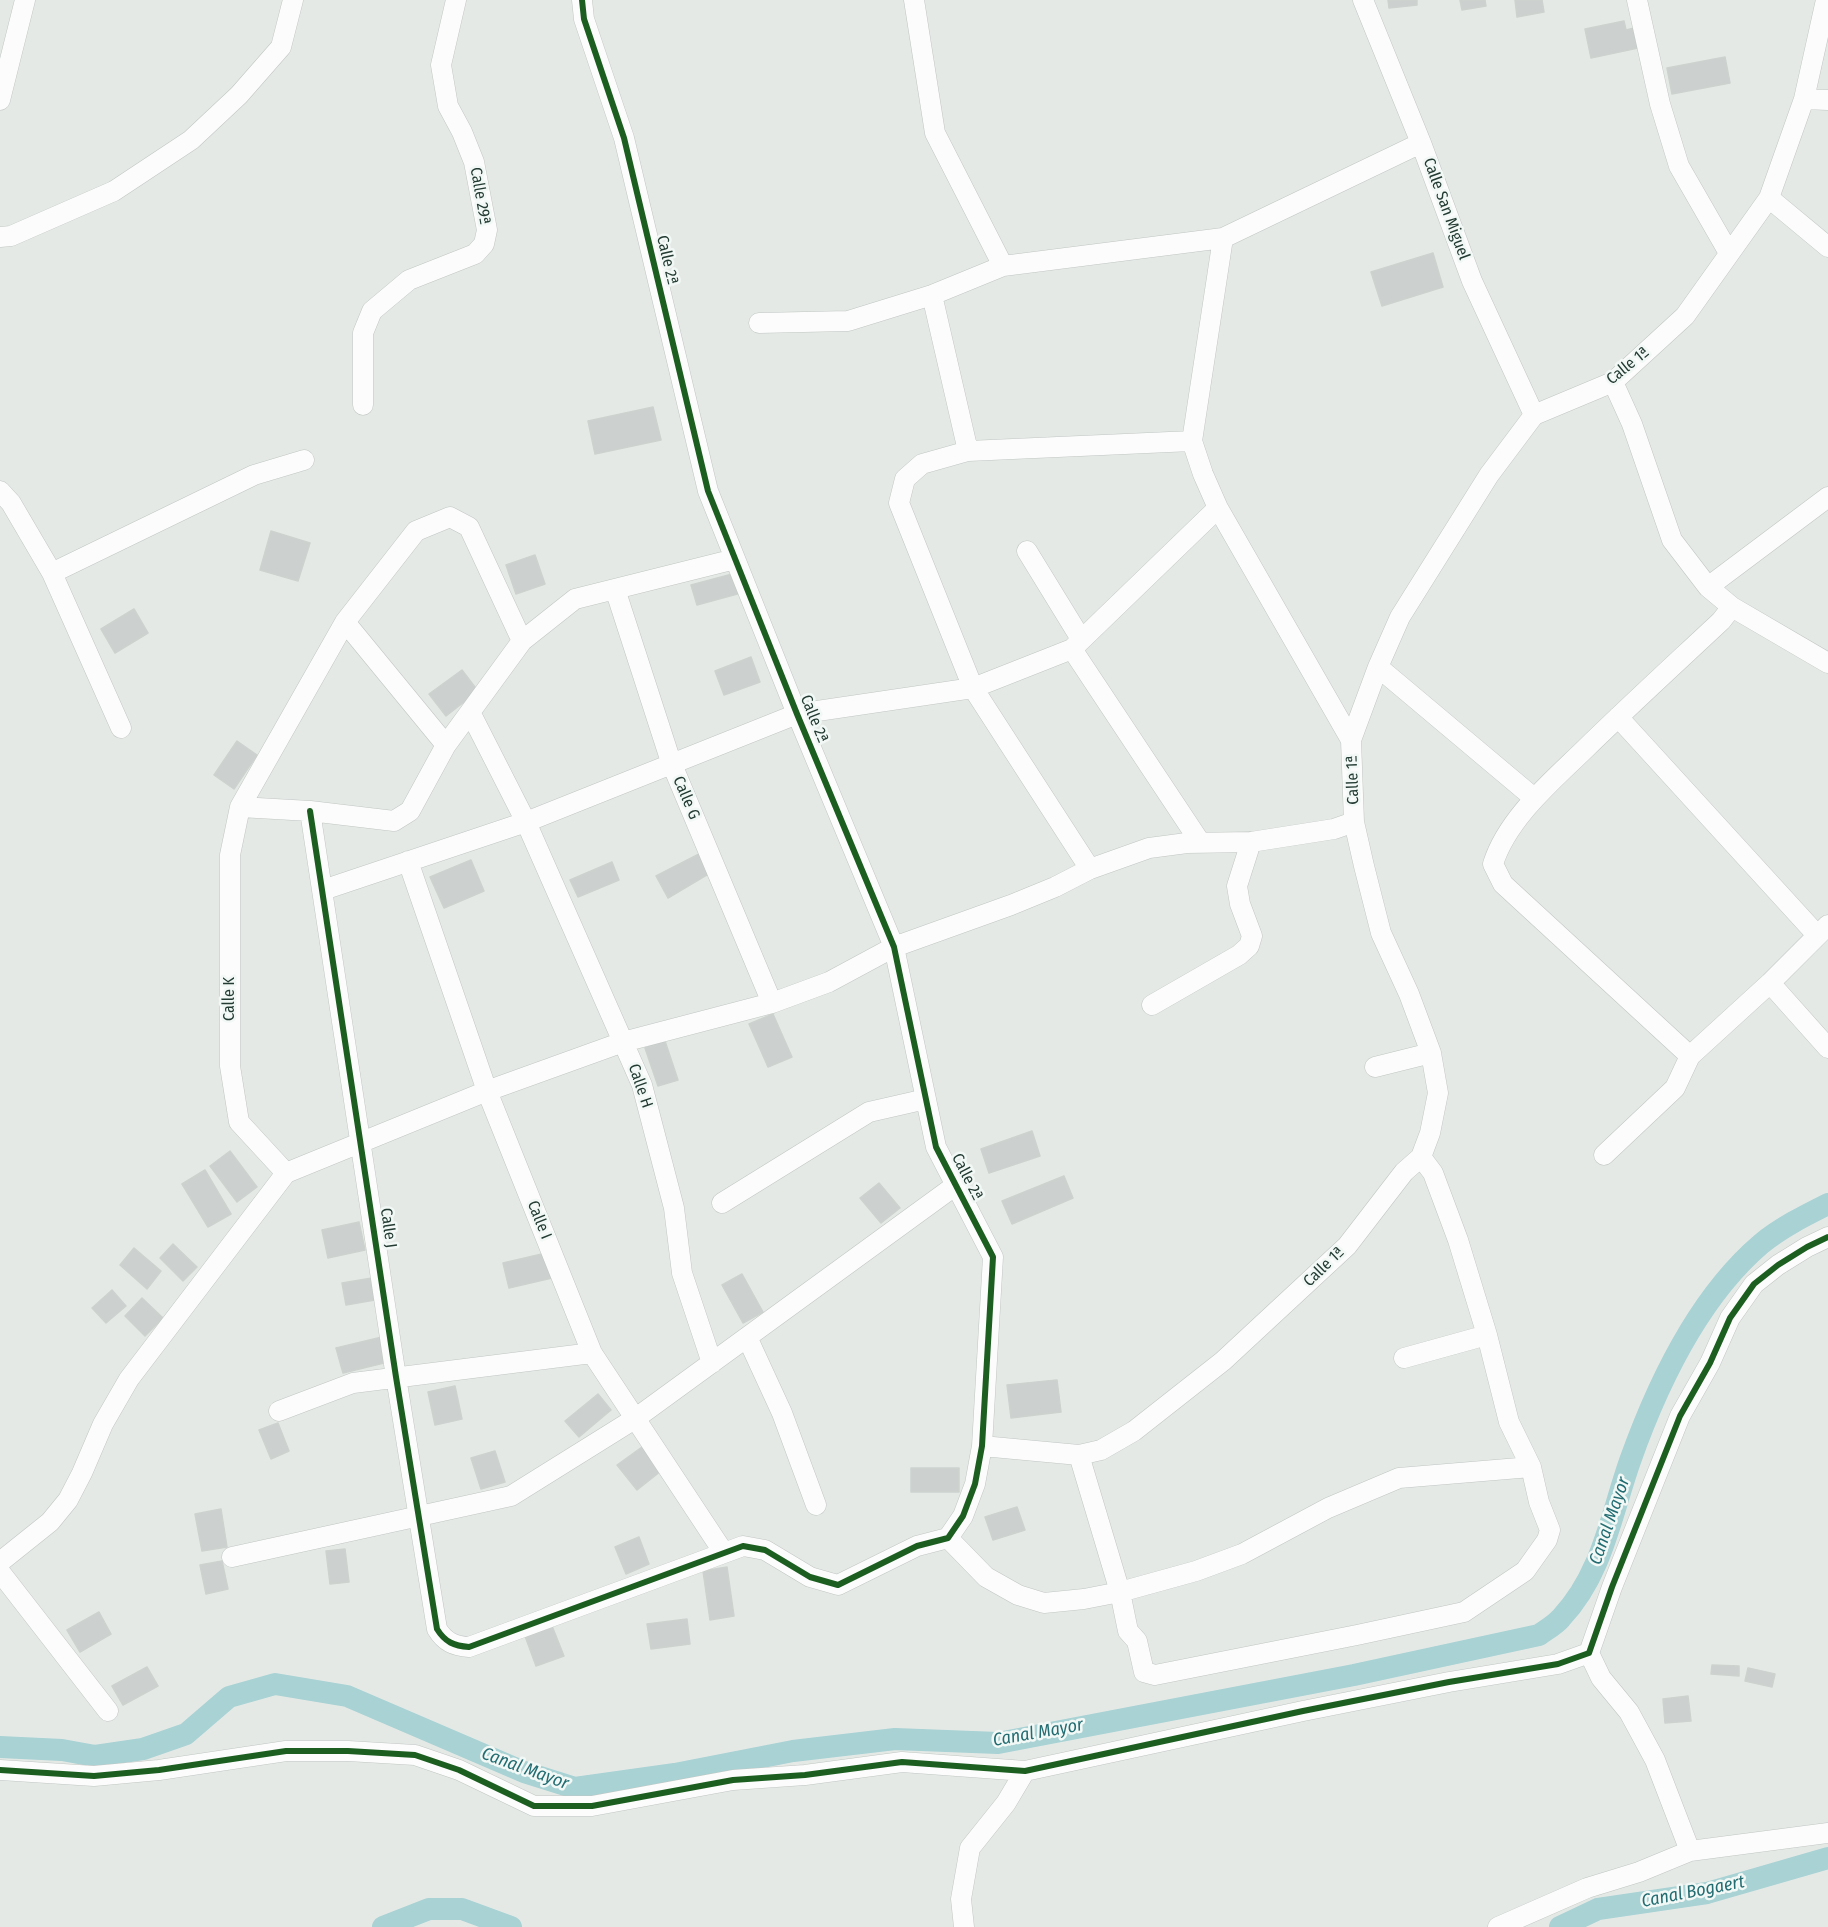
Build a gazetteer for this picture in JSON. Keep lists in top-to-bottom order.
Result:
{
  "streets": {
    "street": [
      "Calle 29ª",
      "Calle San Miguel",
      "Calle 2ª",
      "Calle 1ª",
      "Calle G",
      "Calle K",
      "Calle H",
      "Calle I",
      "Calle J"
    ]
  },
  "crossings": [
    ["Calle San Miguel", "Calle 1ª"],
    ["Calle 2ª", "Calle 1ª"],
    ["Calle I", "Calle J"]
  ],
  "water": ["Canal Mayor", "Canal Bogaert"]
}
